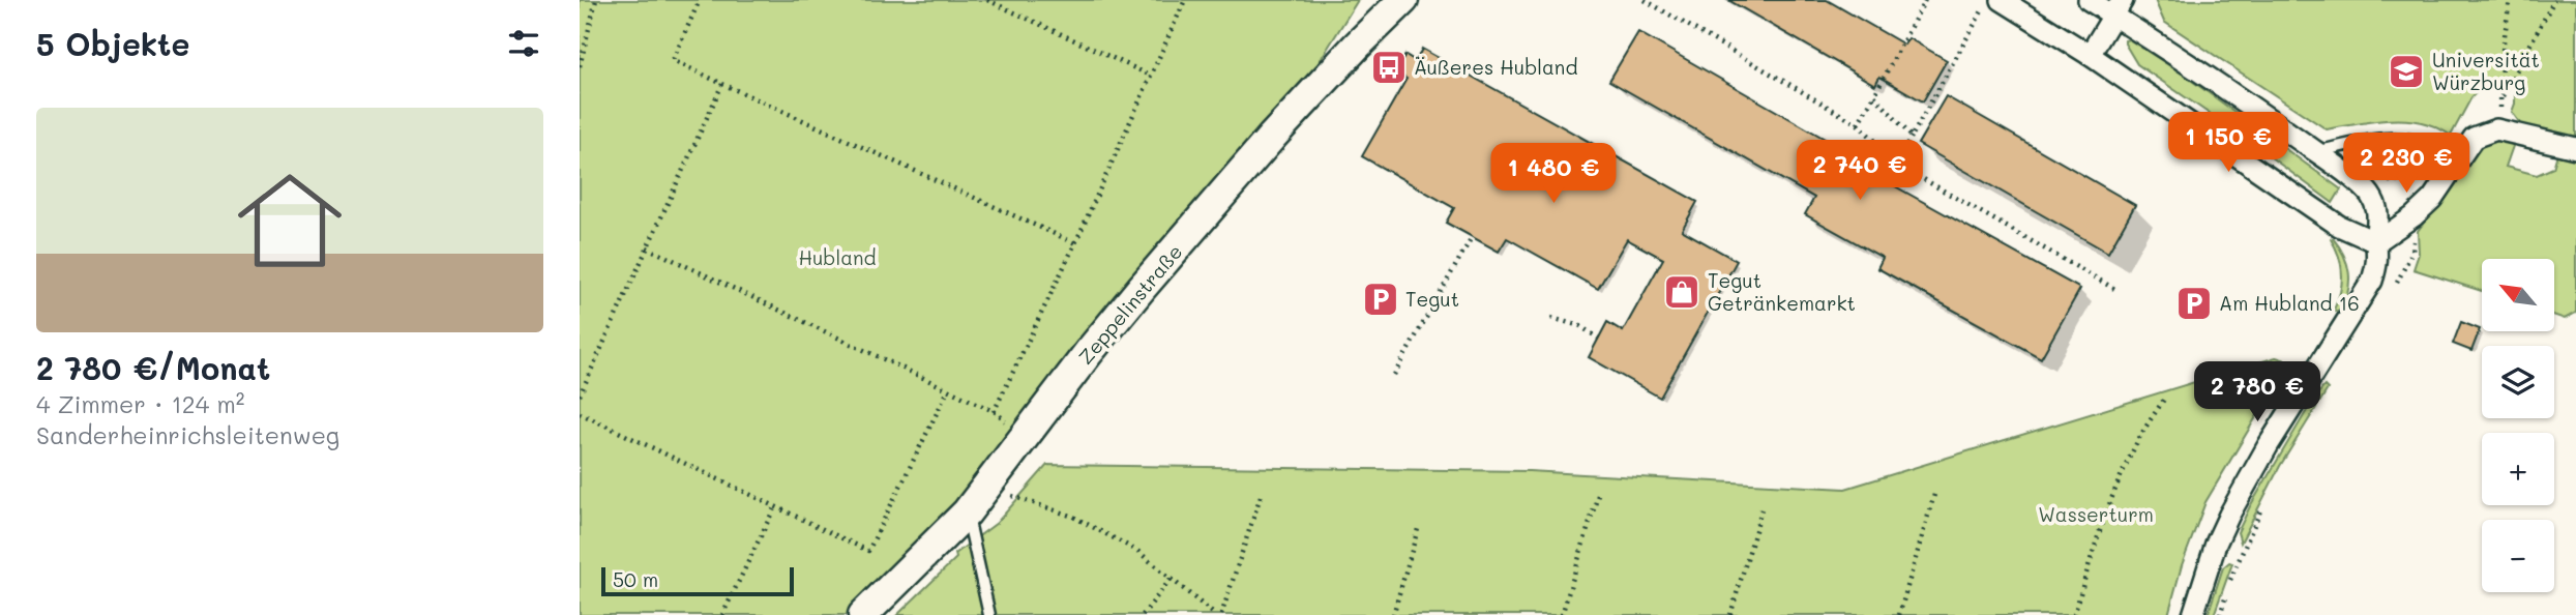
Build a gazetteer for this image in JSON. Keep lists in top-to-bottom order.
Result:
{
  "streets": {
    "street": ["Zeppelinstraße"]
  },
  "parks": ["Hubland", "Wasserturm"],
  "places": {
    "bus stop": ["Äußeres Hubland"],
    "school or university": ["Universität Würzburg"],
    "shop": ["Tegut Getränkemarkt"],
    "parking": ["Tegut", "Am Hubland 16"]
  },
  "scale_bar": "50 m",
  "north": "top left",
  "page": {
    "heading": "5 Objekte",
    "list": [
      {
        "name": "2 780 €/Monat",
        "note": "4 Zimmer · 124 m² · Sanderheinrichsleitenweg"
      }
    ],
    "price": [
      "1 150 €",
      "2 230 €",
      "2 740 €",
      "1 480 €",
      "2 780 €"
    ],
    "map_buttons": ["+", "−"],
    "scale": "50 m"
  }
}
